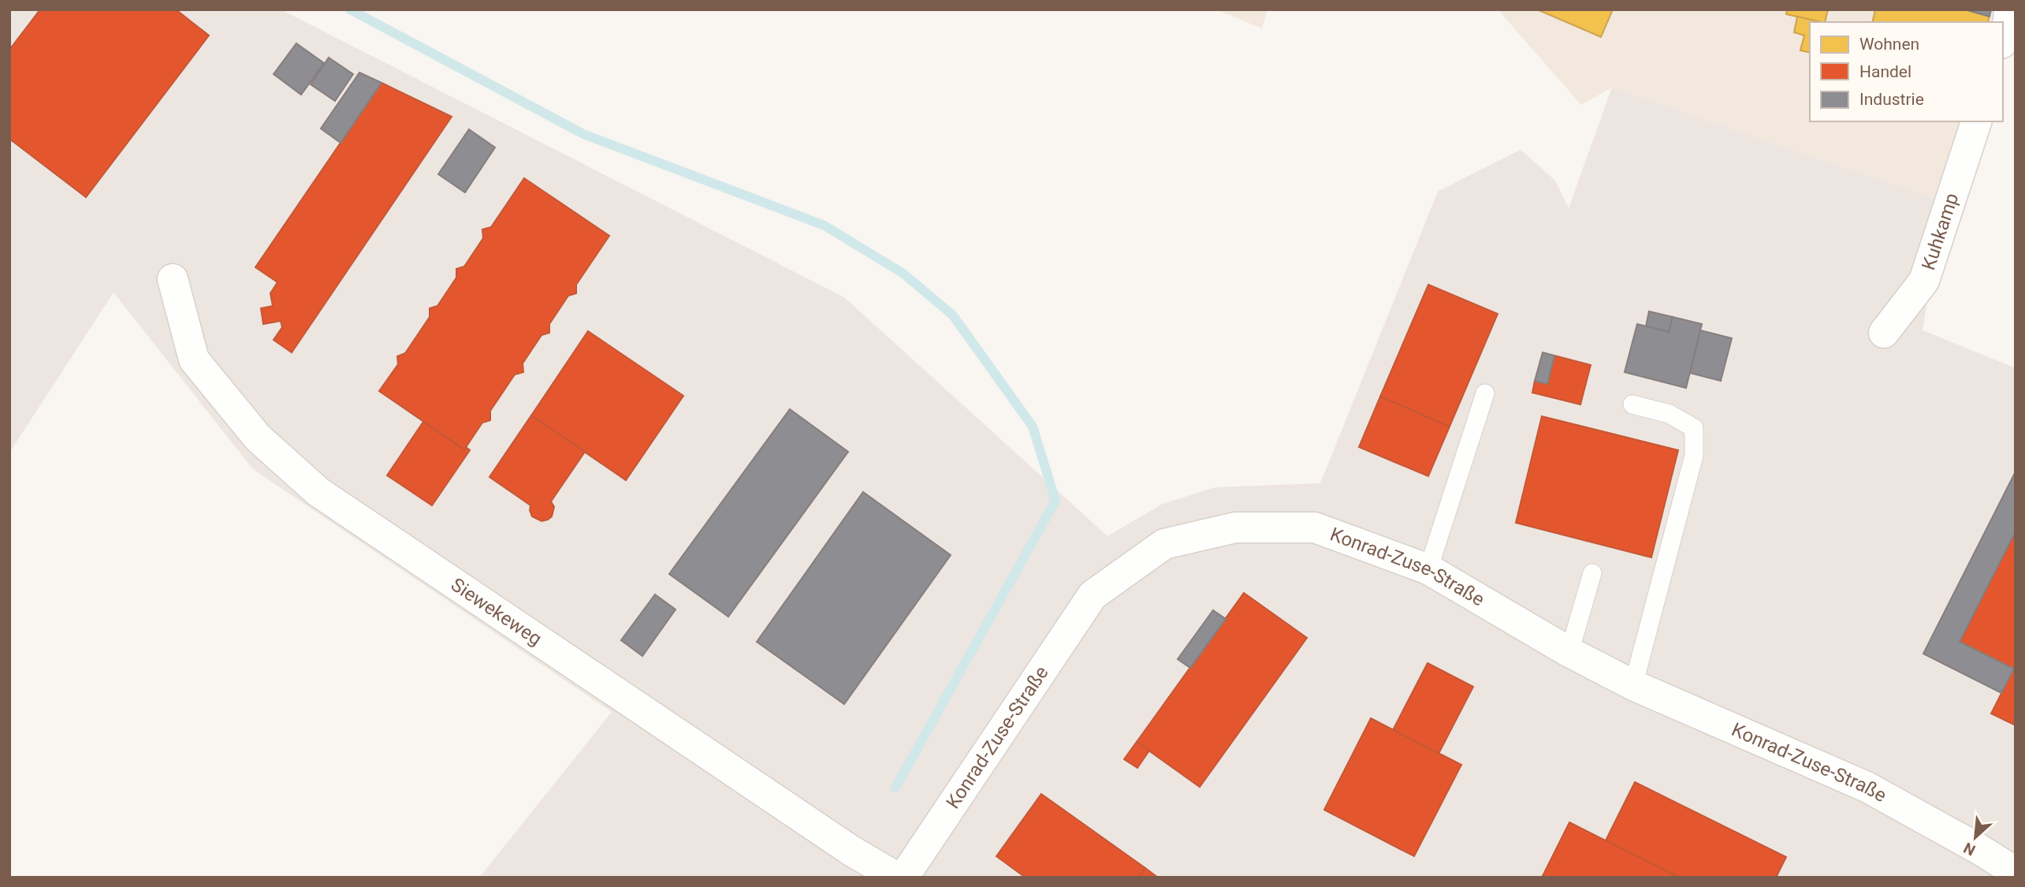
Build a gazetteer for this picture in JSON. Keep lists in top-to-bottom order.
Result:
{
  "streets": {
    "street": ["Kuhkamp", "Konrad-Zuse-Straße", "Siewekeweg"]
  },
  "legend": ["Wohnen", "Handel", "Industrie"],
  "north": "bottom left"
}
